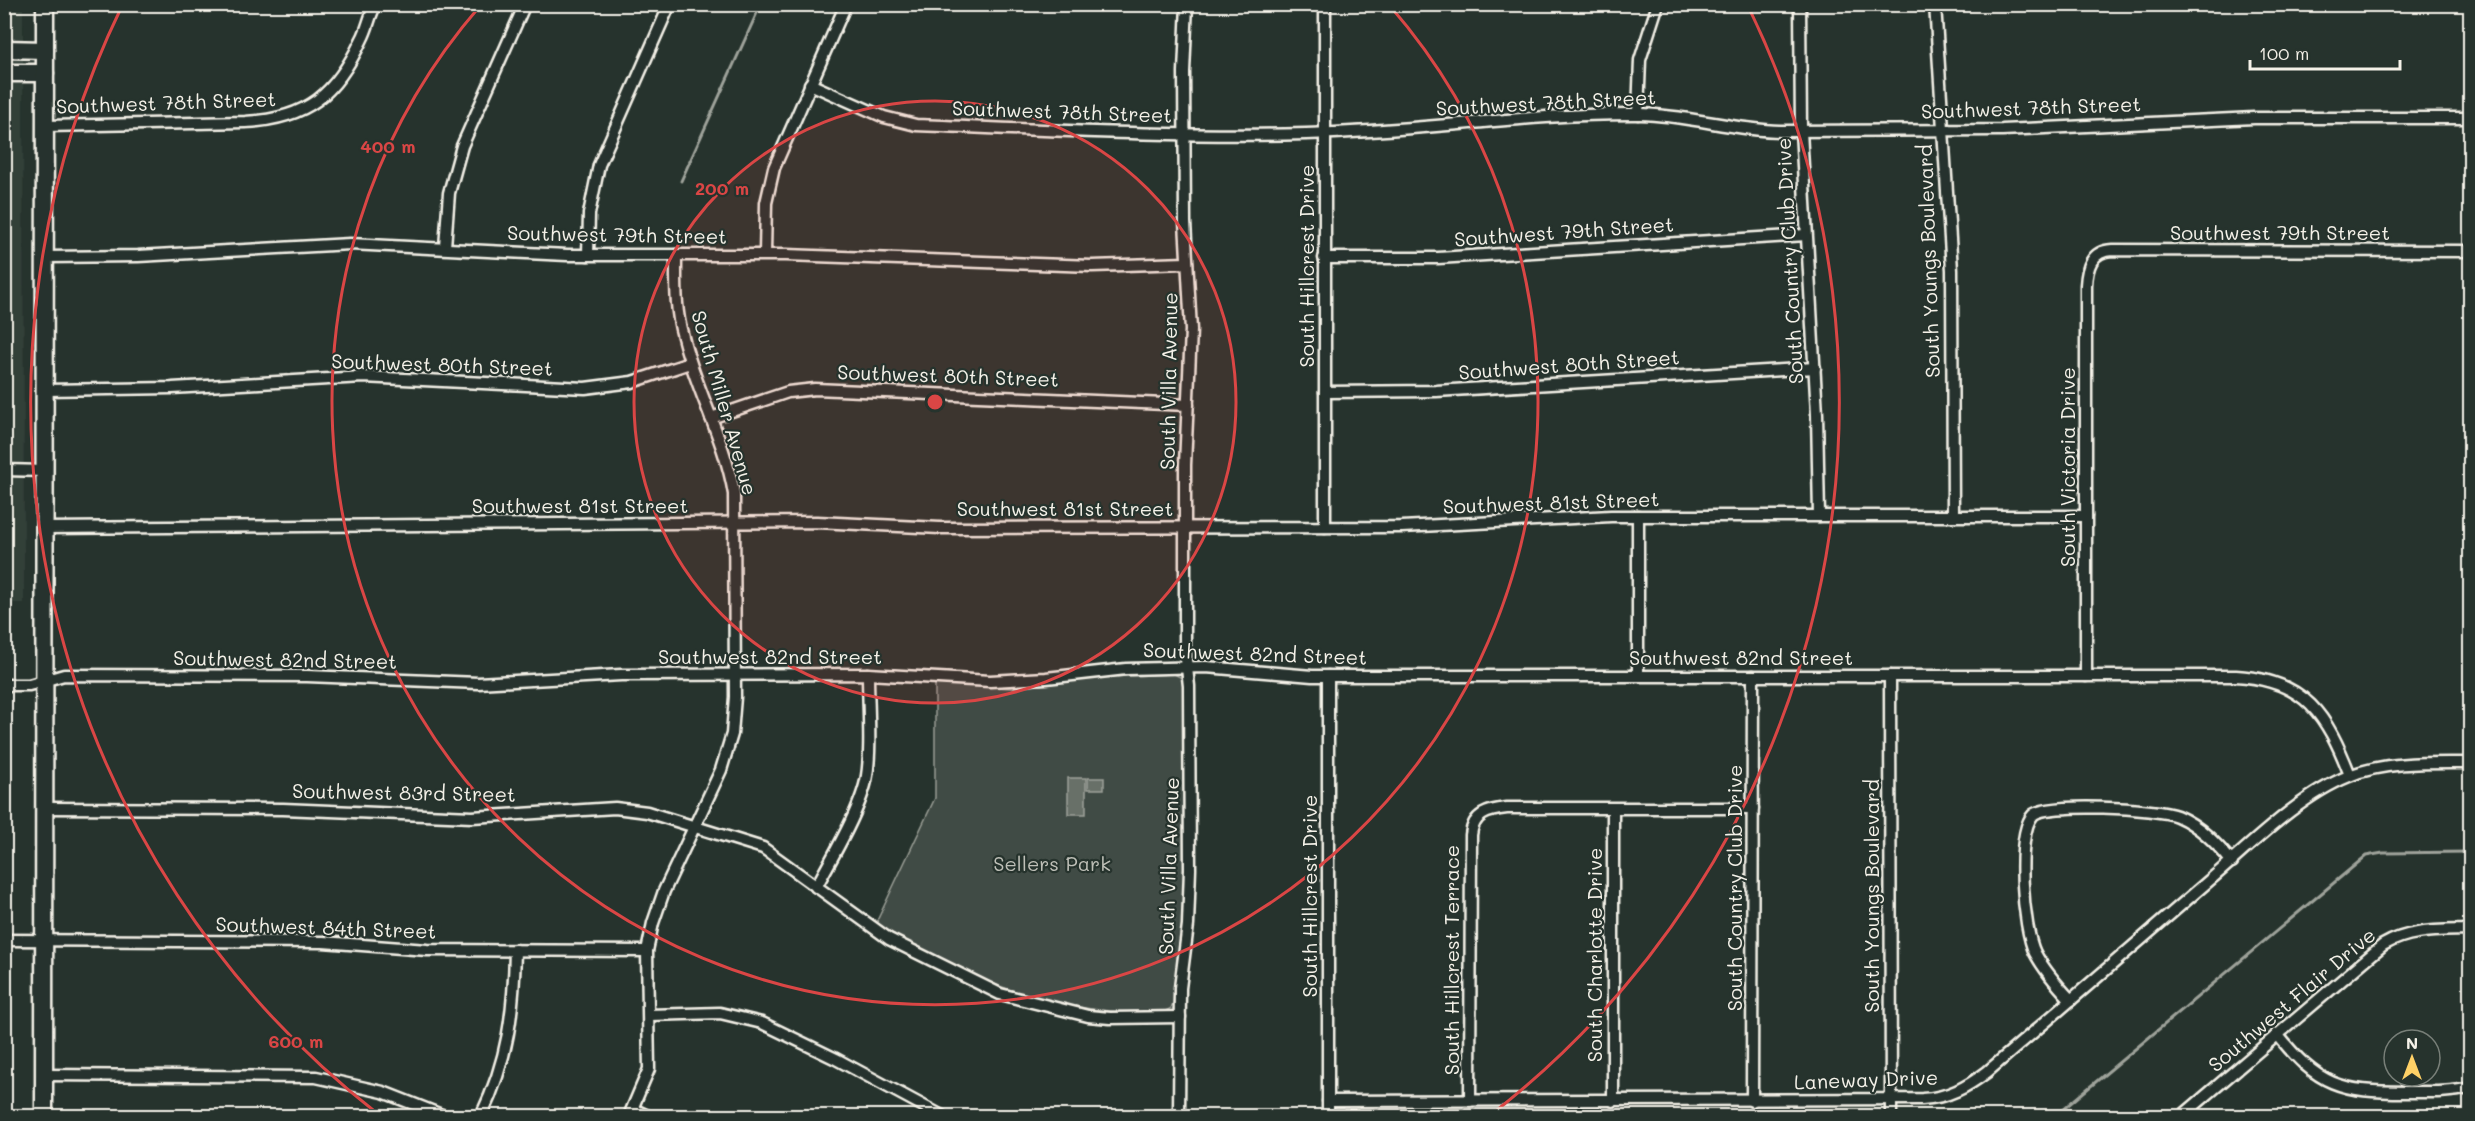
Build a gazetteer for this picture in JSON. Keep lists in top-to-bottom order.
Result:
{
  "streets": {
    "street": [
      "Southwest 78th Street",
      "Southwest 79th Street",
      "South Country Club Drive",
      "South Youngs Boulevard",
      "South Hillcrest Drive",
      "Southwest 80th Street",
      "South Villa Avenue",
      "South Miller Avenue",
      "South Victoria Drive",
      "Southwest 81st Street",
      "Southwest 82nd Street",
      "Southwest 83rd Street",
      "Southwest 84th Street",
      "South Charlotte Drive",
      "South Hillcrest Terrace",
      "Southwest Flair Drive",
      "Laneway Drive"
    ]
  },
  "crossings": [
    ["Southwest 78th Street", "South Country Club Drive"],
    ["Southwest 78th Street", "South Youngs Boulevard"],
    ["Southwest 78th Street", "South Hillcrest Drive"],
    ["Southwest 78th Street", "South Villa Avenue"],
    ["Southwest 79th Street", "South Country Club Drive"],
    ["Southwest 79th Street", "South Hillcrest Drive"],
    ["Southwest 79th Street", "South Villa Avenue"],
    ["Southwest 79th Street", "South Miller Avenue"],
    ["Southwest 79th Street", "South Victoria Drive"],
    ["South Country Club Drive", "Southwest 80th Street"],
    ["South Country Club Drive", "Southwest 81st Street"],
    ["South Country Club Drive", "Southwest 82nd Street"],
    ["South Country Club Drive", "Laneway Drive"],
    ["South Youngs Boulevard", "Southwest 81st Street"],
    ["South Youngs Boulevard", "Southwest 82nd Street"],
    ["South Youngs Boulevard", "Laneway Drive"],
    ["South Hillcrest Drive", "Southwest 80th Street"],
    ["South Hillcrest Drive", "Southwest 81st Street"],
    ["South Hillcrest Drive", "Southwest 82nd Street"],
    ["South Hillcrest Drive", "Laneway Drive"],
    ["Southwest 80th Street", "South Villa Avenue"],
    ["Southwest 80th Street", "South Miller Avenue"],
    ["South Villa Avenue", "Southwest 81st Street"],
    ["South Villa Avenue", "Southwest 82nd Street"],
    ["South Villa Avenue", "Southwest 83rd Street"],
    ["South Miller Avenue", "Southwest 81st Street"],
    ["South Miller Avenue", "Southwest 82nd Street"],
    ["South Miller Avenue", "Southwest 83rd Street"],
    ["South Miller Avenue", "Southwest 84th Street"],
    ["South Victoria Drive", "Southwest 81st Street"],
    ["South Victoria Drive", "Southwest 82nd Street"],
    ["Southwest 82nd Street", "Laneway Drive"],
    ["South Charlotte Drive", "South Hillcrest Terrace"],
    ["South Charlotte Drive", "Laneway Drive"],
    ["South Hillcrest Terrace", "Laneway Drive"]
  ],
  "parks": ["Sellers Park"],
  "scale_bar": "100 m",
  "north": "top",
  "rings": ["400 m", "200 m", "600 m"]
}
